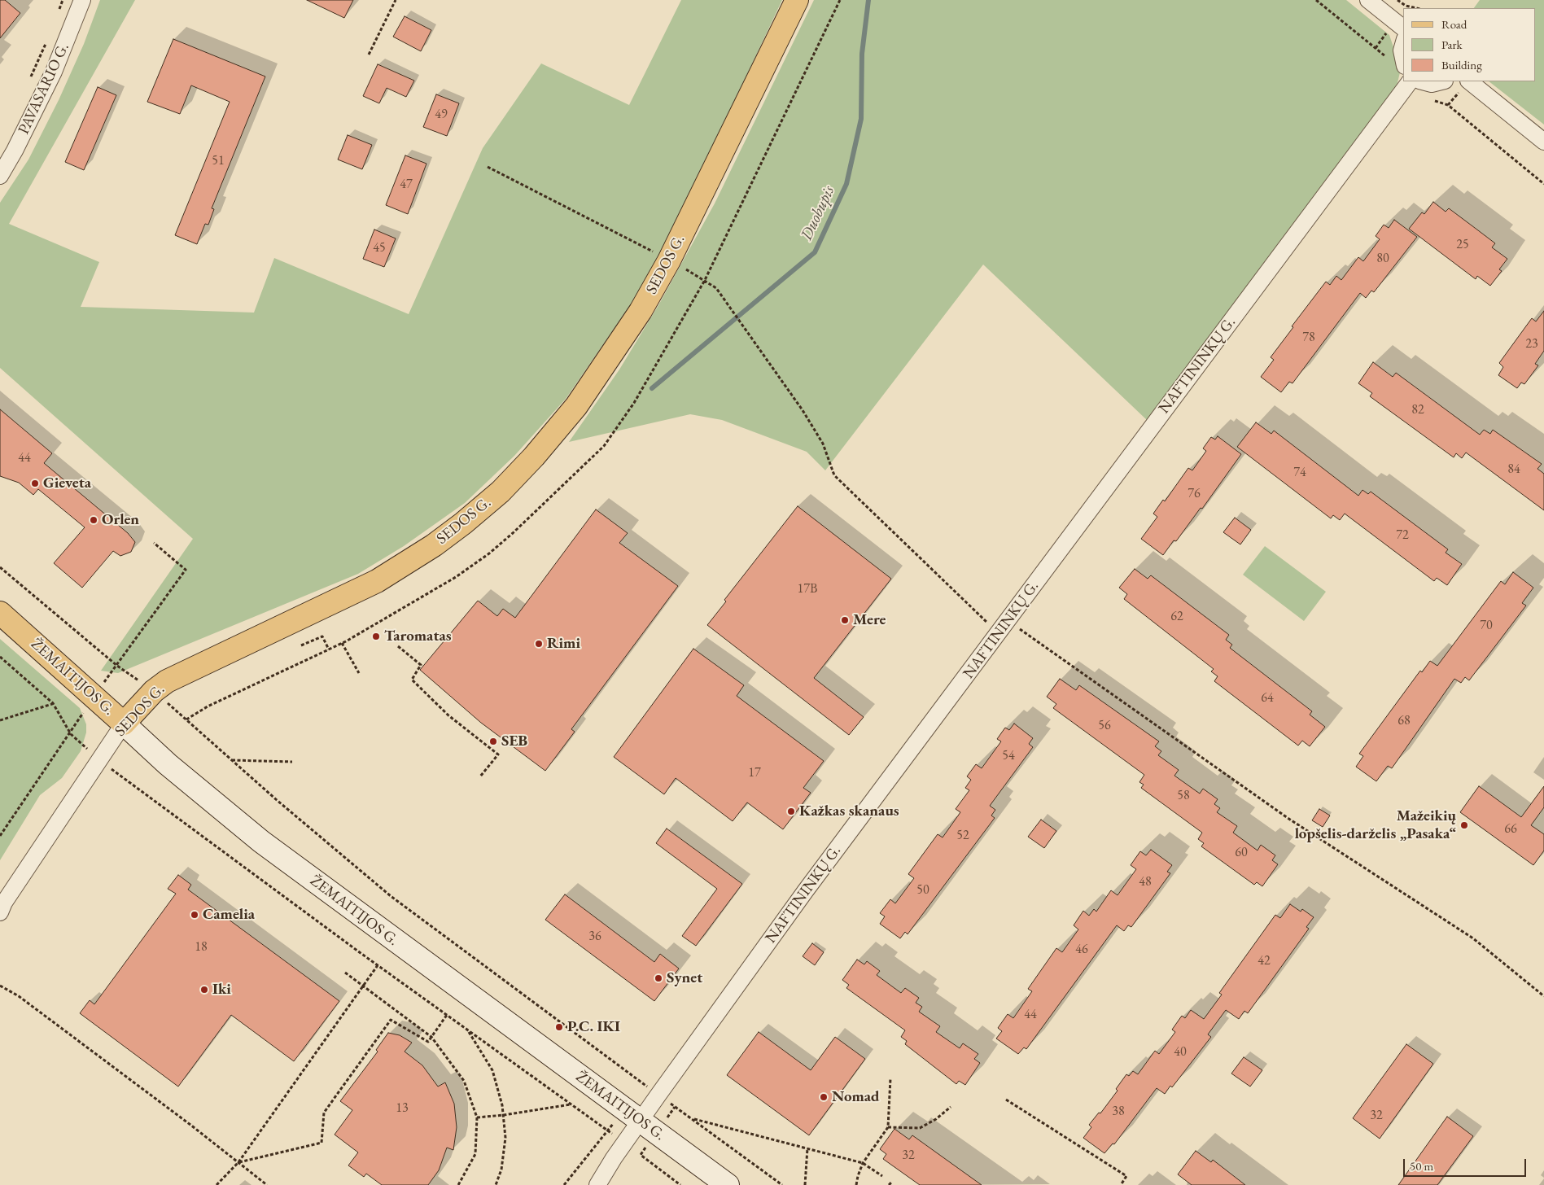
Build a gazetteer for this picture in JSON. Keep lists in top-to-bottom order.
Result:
{
  "streets": {
    "main road": ["SEDOS G.", "ŽEMAITIJOS G."],
    "street": ["PAVASARIO G.", "NAFTININKŲ G."]
  },
  "crossings": [
    ["SEDOS G.", "ŽEMAITIJOS G."],
    ["NAFTININKŲ G.", "ŽEMAITIJOS G."]
  ],
  "water": ["Duobupis"],
  "places": [
    "Gieveta",
    "Orlen",
    "Mere",
    "Taromatas",
    "Rimi",
    "SEB",
    "Kažkas skanaus",
    "Mažeikių lopšelis-darželis „Pasaka“",
    "Camelia",
    "Synet",
    "Iki",
    "P.C. IKI",
    "Nomad"
  ],
  "house_numbers": [
    "49",
    "51",
    "47",
    "25",
    "45",
    "80",
    "78",
    "23",
    "82",
    "44",
    "84",
    "74",
    "76",
    "72",
    "17B",
    "62",
    "70",
    "64",
    "68",
    "56",
    "54",
    "17",
    "58",
    "66",
    "52",
    "60",
    "48",
    "50",
    "36",
    "18",
    "46",
    "42",
    "44",
    "40",
    "13",
    "38",
    "32",
    "32"
  ],
  "legend": ["Road", "Park", "Building"],
  "scale_bar": "50 m"
}
